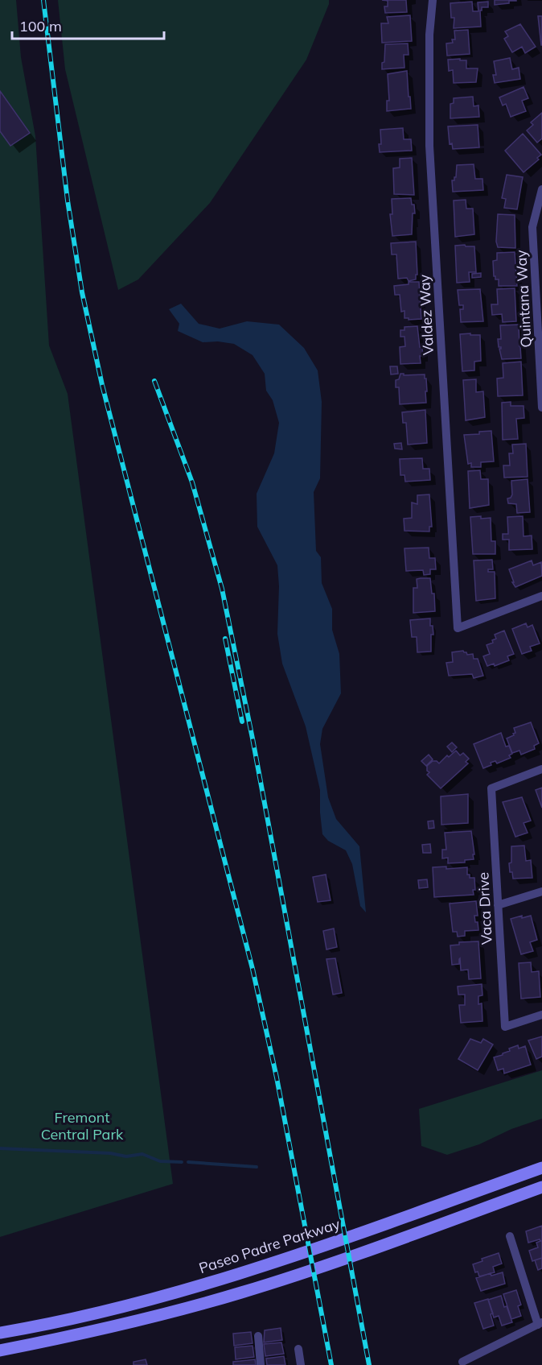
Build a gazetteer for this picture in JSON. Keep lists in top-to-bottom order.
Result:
{
  "streets": {
    "main road": ["Paseo Padre Parkway"],
    "street": ["Quintana Way", "Valdez Way", "Vaca Drive"]
  },
  "parks": ["Fremont Central Park"],
  "scale_bar": "100 m"
}
